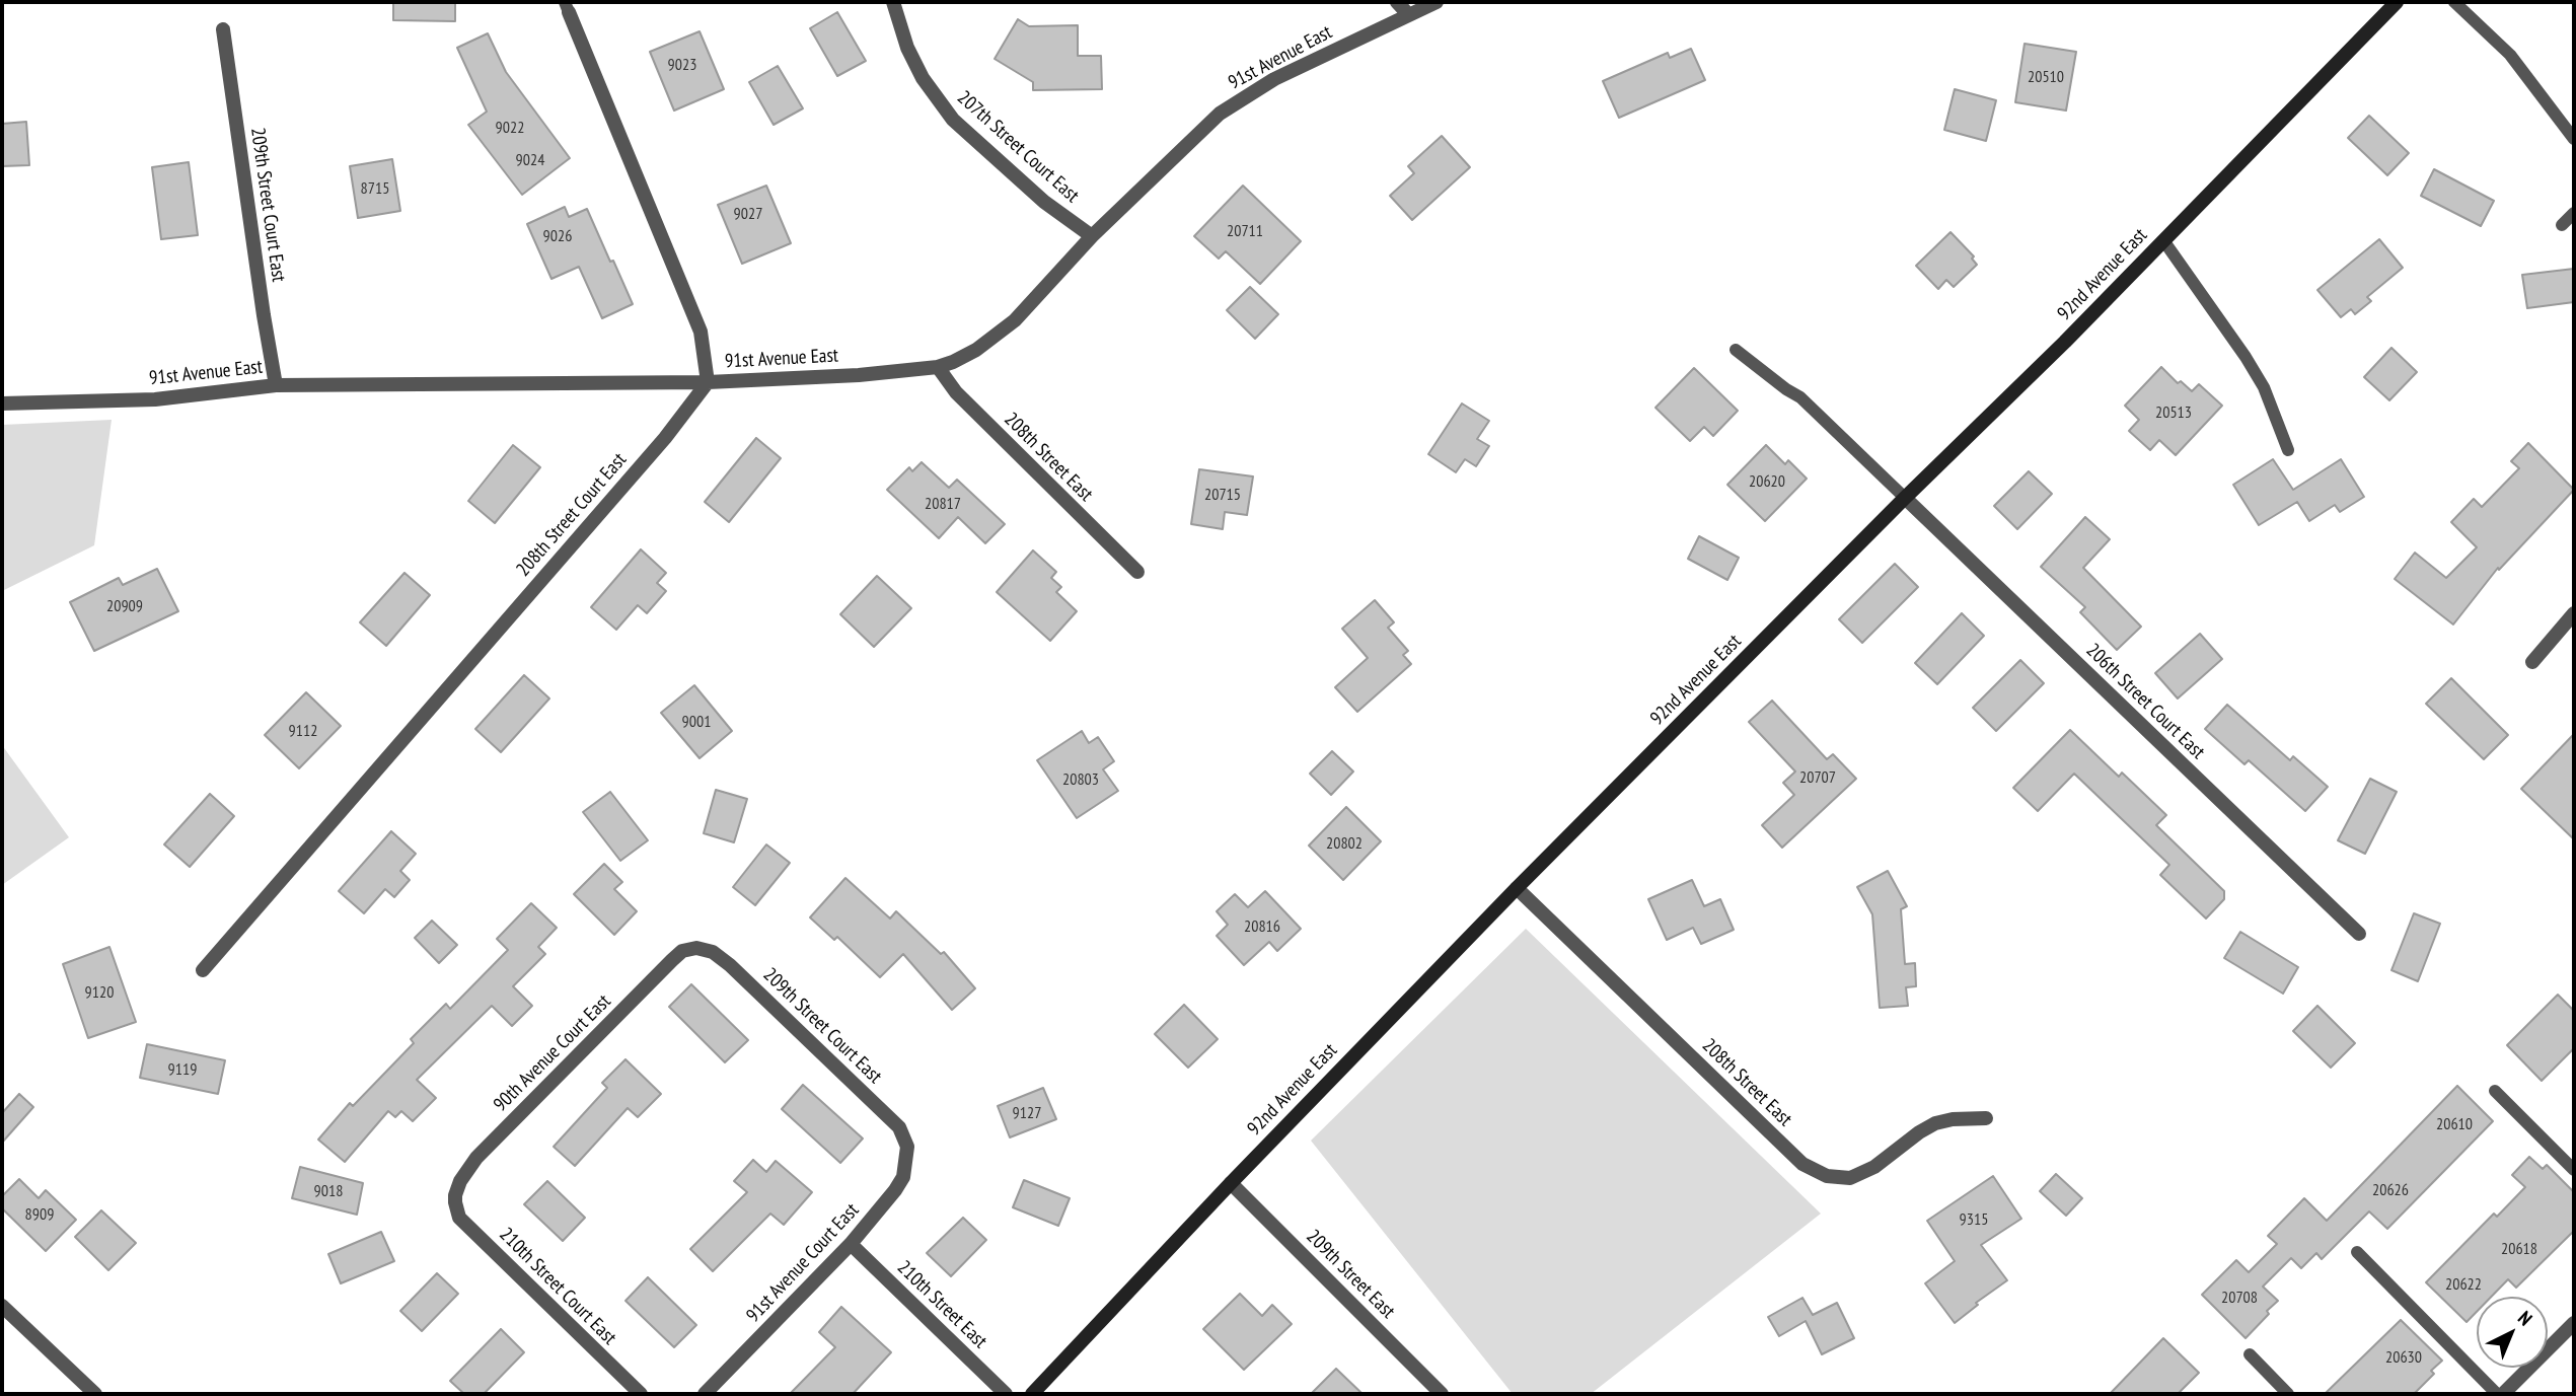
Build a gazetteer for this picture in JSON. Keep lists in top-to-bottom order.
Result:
{
  "streets": {
    "street": [
      "91st Avenue East",
      "207th Street Court East",
      "209th Street Court East",
      "92nd Avenue East",
      "208th Street East",
      "208th Street Court East",
      "206th Street Court East",
      "90th Avenue Court East",
      "91st Avenue Court East",
      "209th Street East",
      "210th Street Court East",
      "210th Street East"
    ]
  },
  "crossings": [
    ["91st Avenue East", "207th Street Court East"],
    ["91st Avenue East", "209th Street Court East"],
    ["91st Avenue East", "208th Street East"],
    ["91st Avenue East", "208th Street Court East"],
    ["209th Street Court East", "90th Avenue Court East"],
    ["209th Street Court East", "91st Avenue Court East"],
    ["92nd Avenue East", "208th Street East"],
    ["92nd Avenue East", "206th Street Court East"],
    ["92nd Avenue East", "209th Street East"],
    ["90th Avenue Court East", "210th Street Court East"],
    ["91st Avenue Court East", "210th Street East"]
  ],
  "house_numbers": [
    "9023",
    "20510",
    "9022",
    "9024",
    "8715",
    "9027",
    "20711",
    "9026",
    "20513",
    "20620",
    "20715",
    "20817",
    "20909",
    "9001",
    "9112",
    "20707",
    "20803",
    "20802",
    "20816",
    "9120",
    "9119",
    "9127",
    "20610",
    "20626",
    "9018",
    "8909",
    "9315",
    "20618",
    "20622",
    "20708",
    "20630"
  ],
  "north": "top right"
}
